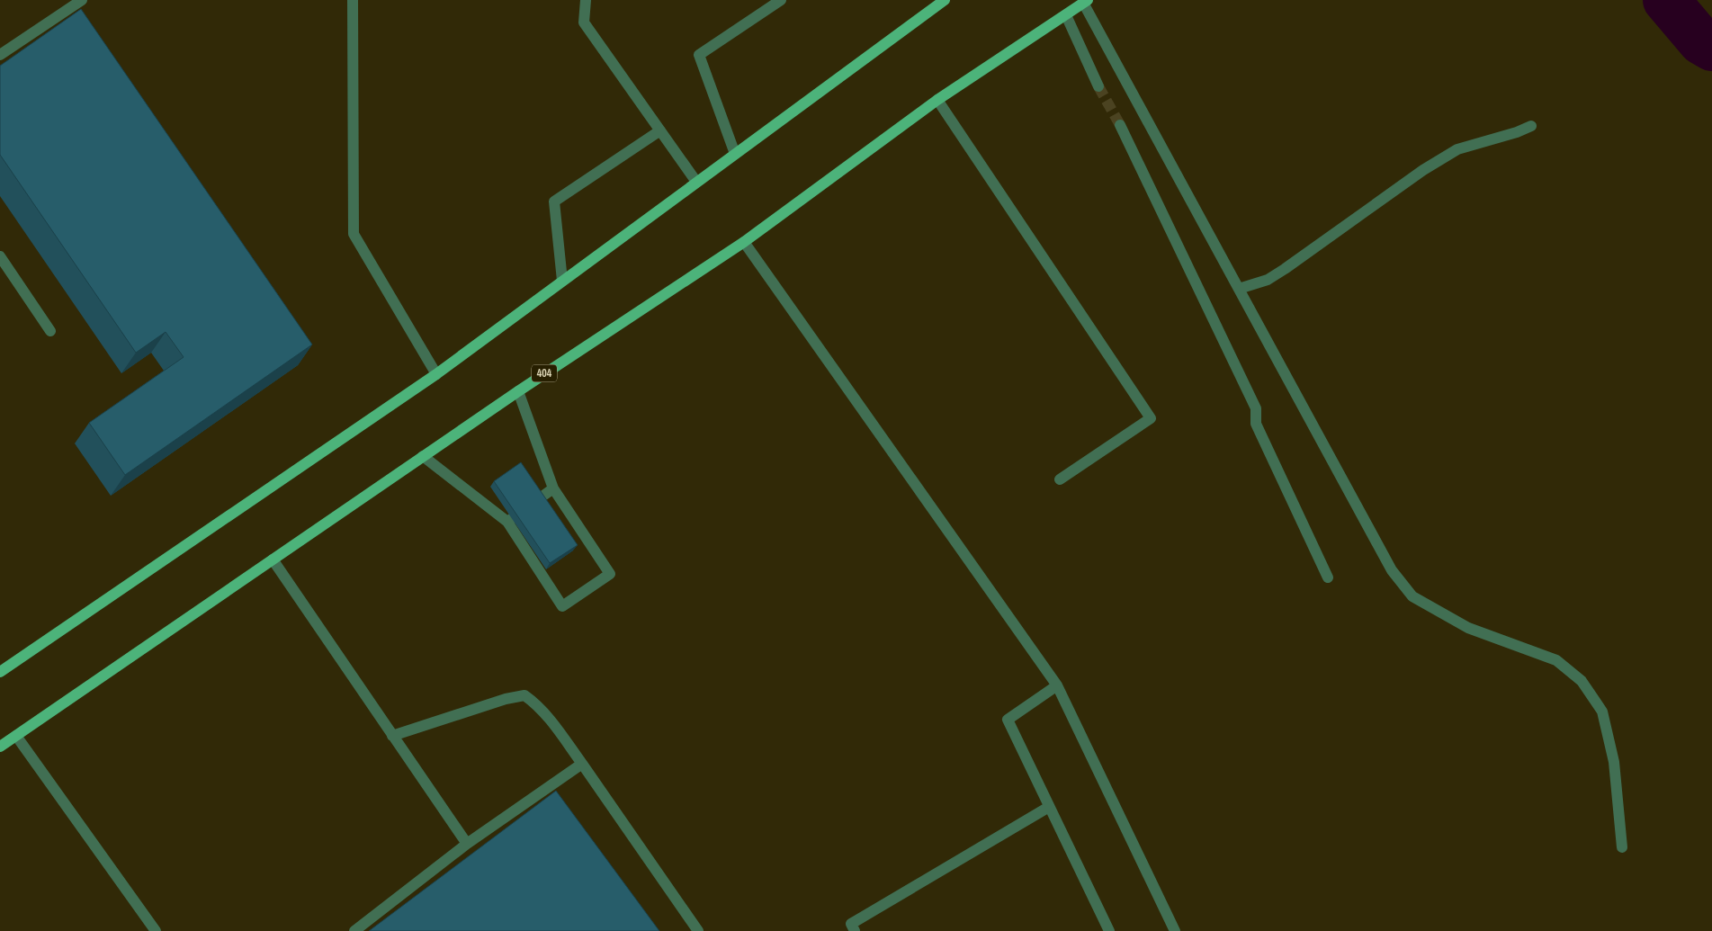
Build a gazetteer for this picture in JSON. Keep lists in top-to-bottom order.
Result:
{
  "streets": {
    "main road": ["404"]
  }
}
